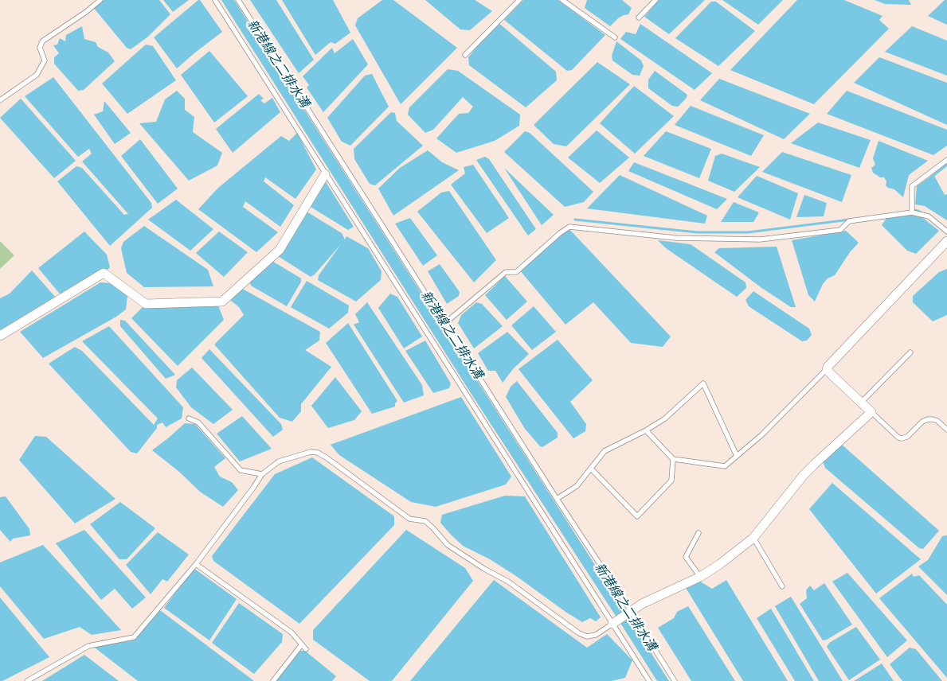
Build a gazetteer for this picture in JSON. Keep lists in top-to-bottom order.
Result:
{
  "water": ["新港線之二排水溝"]
}
